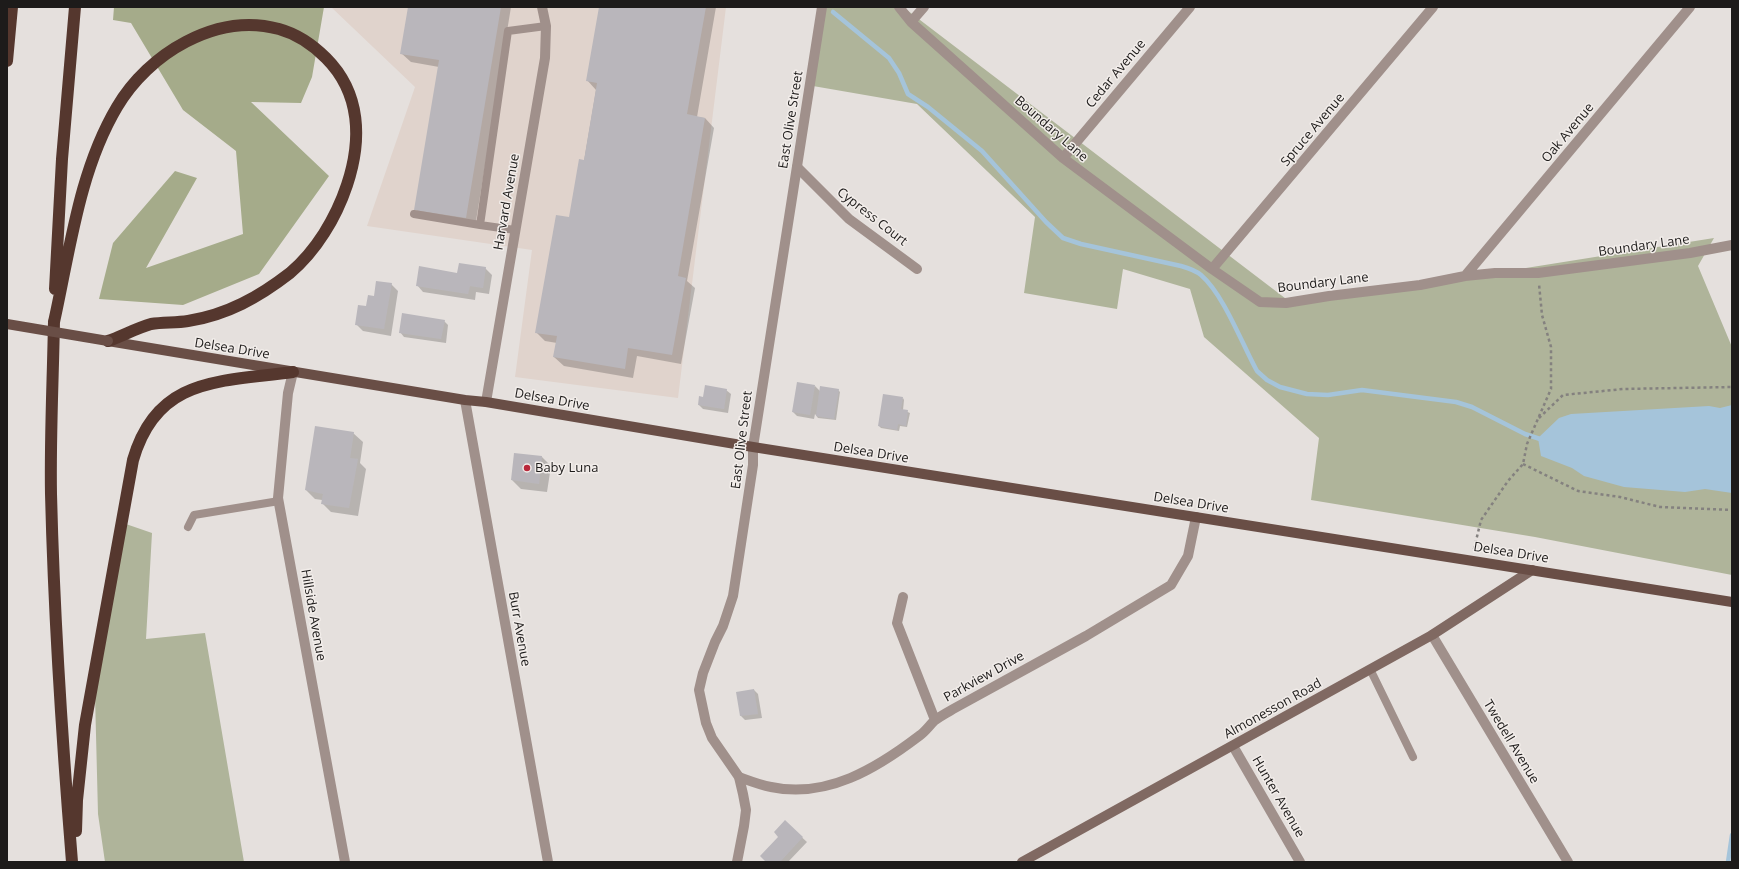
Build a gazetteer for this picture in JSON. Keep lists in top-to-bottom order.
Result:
{
  "streets": {
    "main road": ["Delsea Drive", "Almonesson Road"],
    "street": [
      "Cedar Avenue",
      "East Olive Street",
      "Boundary Lane",
      "Spruce Avenue",
      "Oak Avenue",
      "Harvard Avenue",
      "Cypress Court",
      "Hillside Avenue",
      "Burr Avenue",
      "Parkview Drive",
      "Twedell Avenue",
      "Hunter Avenue"
    ]
  },
  "crossings": [
    ["Cedar Avenue", "Boundary Lane"],
    ["East Olive Street", "Cypress Court"],
    ["East Olive Street", "Delsea Drive"],
    ["East Olive Street", "Parkview Drive"],
    ["Boundary Lane", "Spruce Avenue"],
    ["Boundary Lane", "Oak Avenue"],
    ["Harvard Avenue", "Delsea Drive"],
    ["Delsea Drive", "Hillside Avenue"],
    ["Delsea Drive", "Burr Avenue"],
    ["Delsea Drive", "Parkview Drive"],
    ["Delsea Drive", "Almonesson Road"],
    ["Almonesson Road", "Twedell Avenue"],
    ["Almonesson Road", "Hunter Avenue"]
  ],
  "places": ["Baby Luna"]
}
